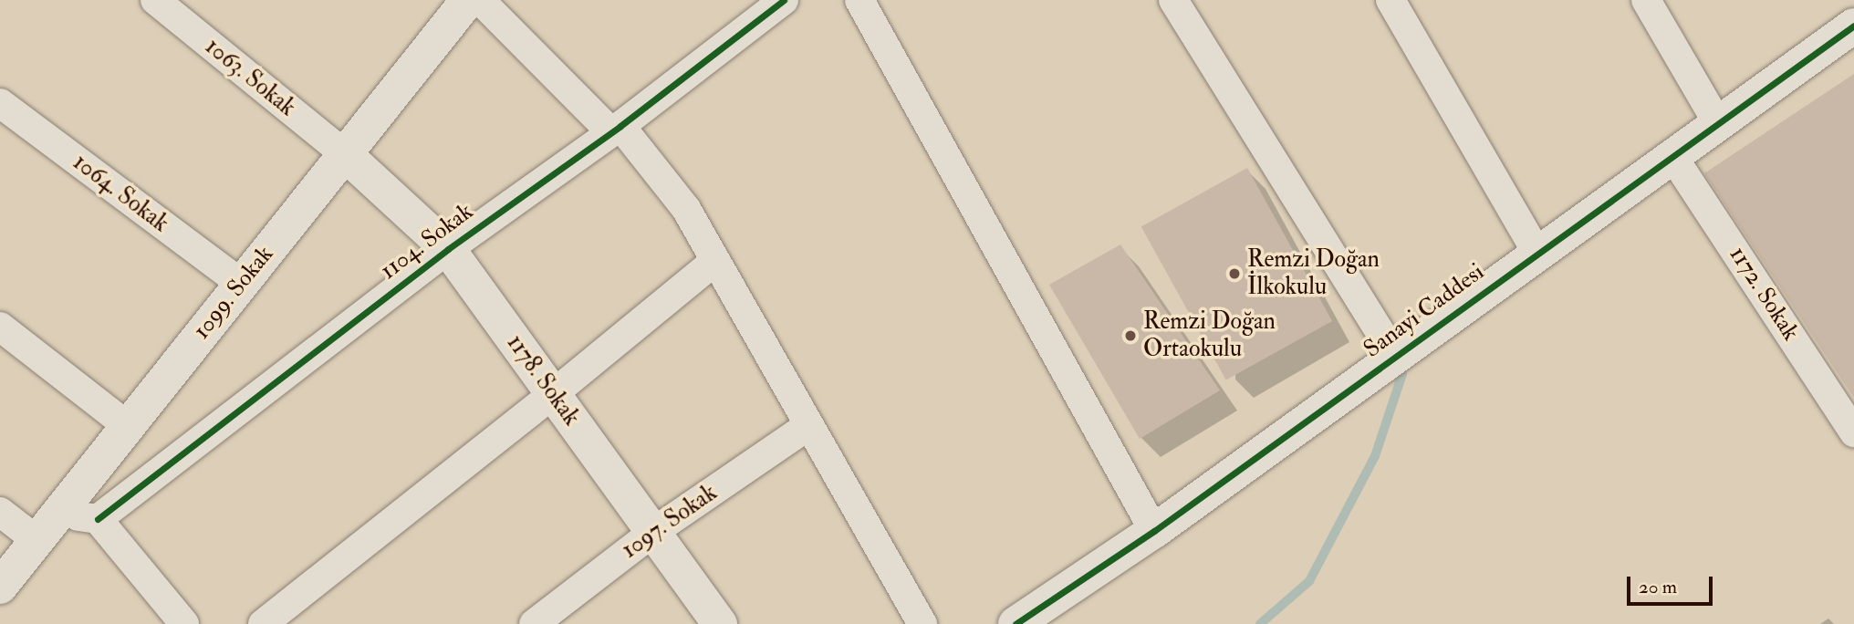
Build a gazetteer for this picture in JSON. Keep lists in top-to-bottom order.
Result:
{
  "streets": {
    "street": [
      "1063. Sokak",
      "1064. Sokak",
      "1104. Sokak",
      "1099. Sokak",
      "1172. Sokak",
      "Sanayi Caddesi",
      "1178. Sokak",
      "1097. Sokak"
    ]
  },
  "crossings": [
    ["1063. Sokak", "1099. Sokak"],
    ["1063. Sokak", "1178. Sokak"],
    ["1064. Sokak", "1099. Sokak"],
    ["1104. Sokak", "1178. Sokak"],
    ["1099. Sokak", "1178. Sokak"],
    ["1172. Sokak", "Sanayi Caddesi"],
    ["1178. Sokak", "1097. Sokak"]
  ],
  "places": ["Remzi Doğan İlkokulu", "Remzi Doğan Ortaokulu"],
  "scale_bar": "20 m"
}
